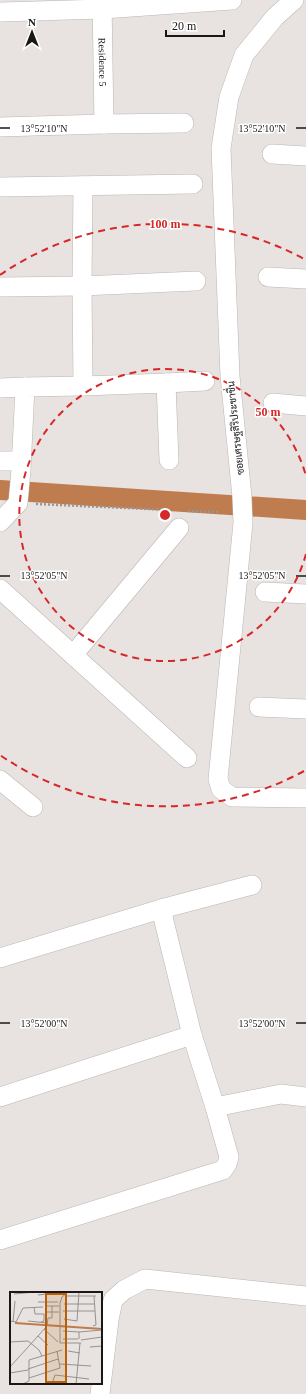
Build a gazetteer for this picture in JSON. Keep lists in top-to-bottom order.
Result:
{
  "streets": {
    "street": ["Residence 5", "ซอยเศรษฐสิริประชาชื่น"]
  },
  "scale_bar": "20 m",
  "north": "top",
  "coordinates": ["13°52'10\"N", "13°52'05\"N", "13°52'00\"N"],
  "rings": ["100 m", "50 m"]
}
